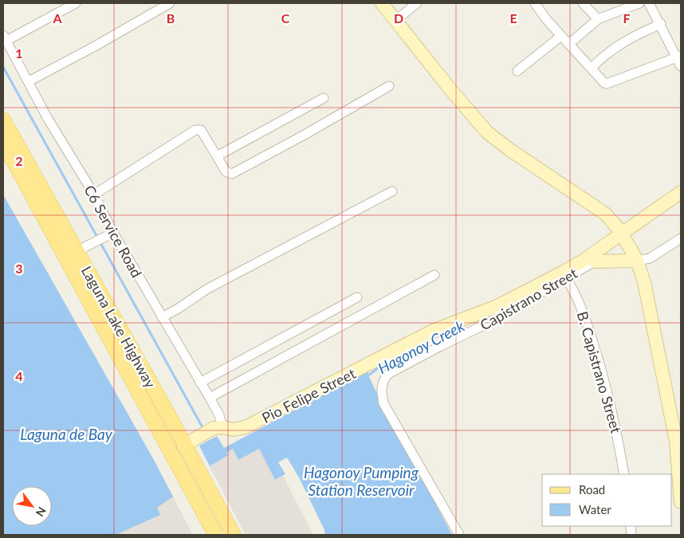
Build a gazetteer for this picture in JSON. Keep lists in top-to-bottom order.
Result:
{
  "streets": {
    "main road": ["Laguna Lake Highway", "Pio Felipe Street"],
    "street": ["C6 Service Road", "Capistrano Street", "B. Capistrano Street"]
  },
  "crossings": [
    ["C6 Service Road", "Pio Felipe Street"],
    ["Capistrano Street", "B. Capistrano Street"],
    ["Capistrano Street", "Pio Felipe Street"],
    ["B. Capistrano Street", "Pio Felipe Street"]
  ],
  "water": ["Hagonoy Creek", "Laguna de Bay", "Hagonoy Pumping Station Reservoir"],
  "legend": ["Road", "Water"],
  "north": "bottom right",
  "grid": {
    "columns": [
      "A",
      "B",
      "C",
      "D",
      "E",
      "F"
    ],
    "rows": [
      "1",
      "2",
      "3",
      "4"
    ]
  }
}
